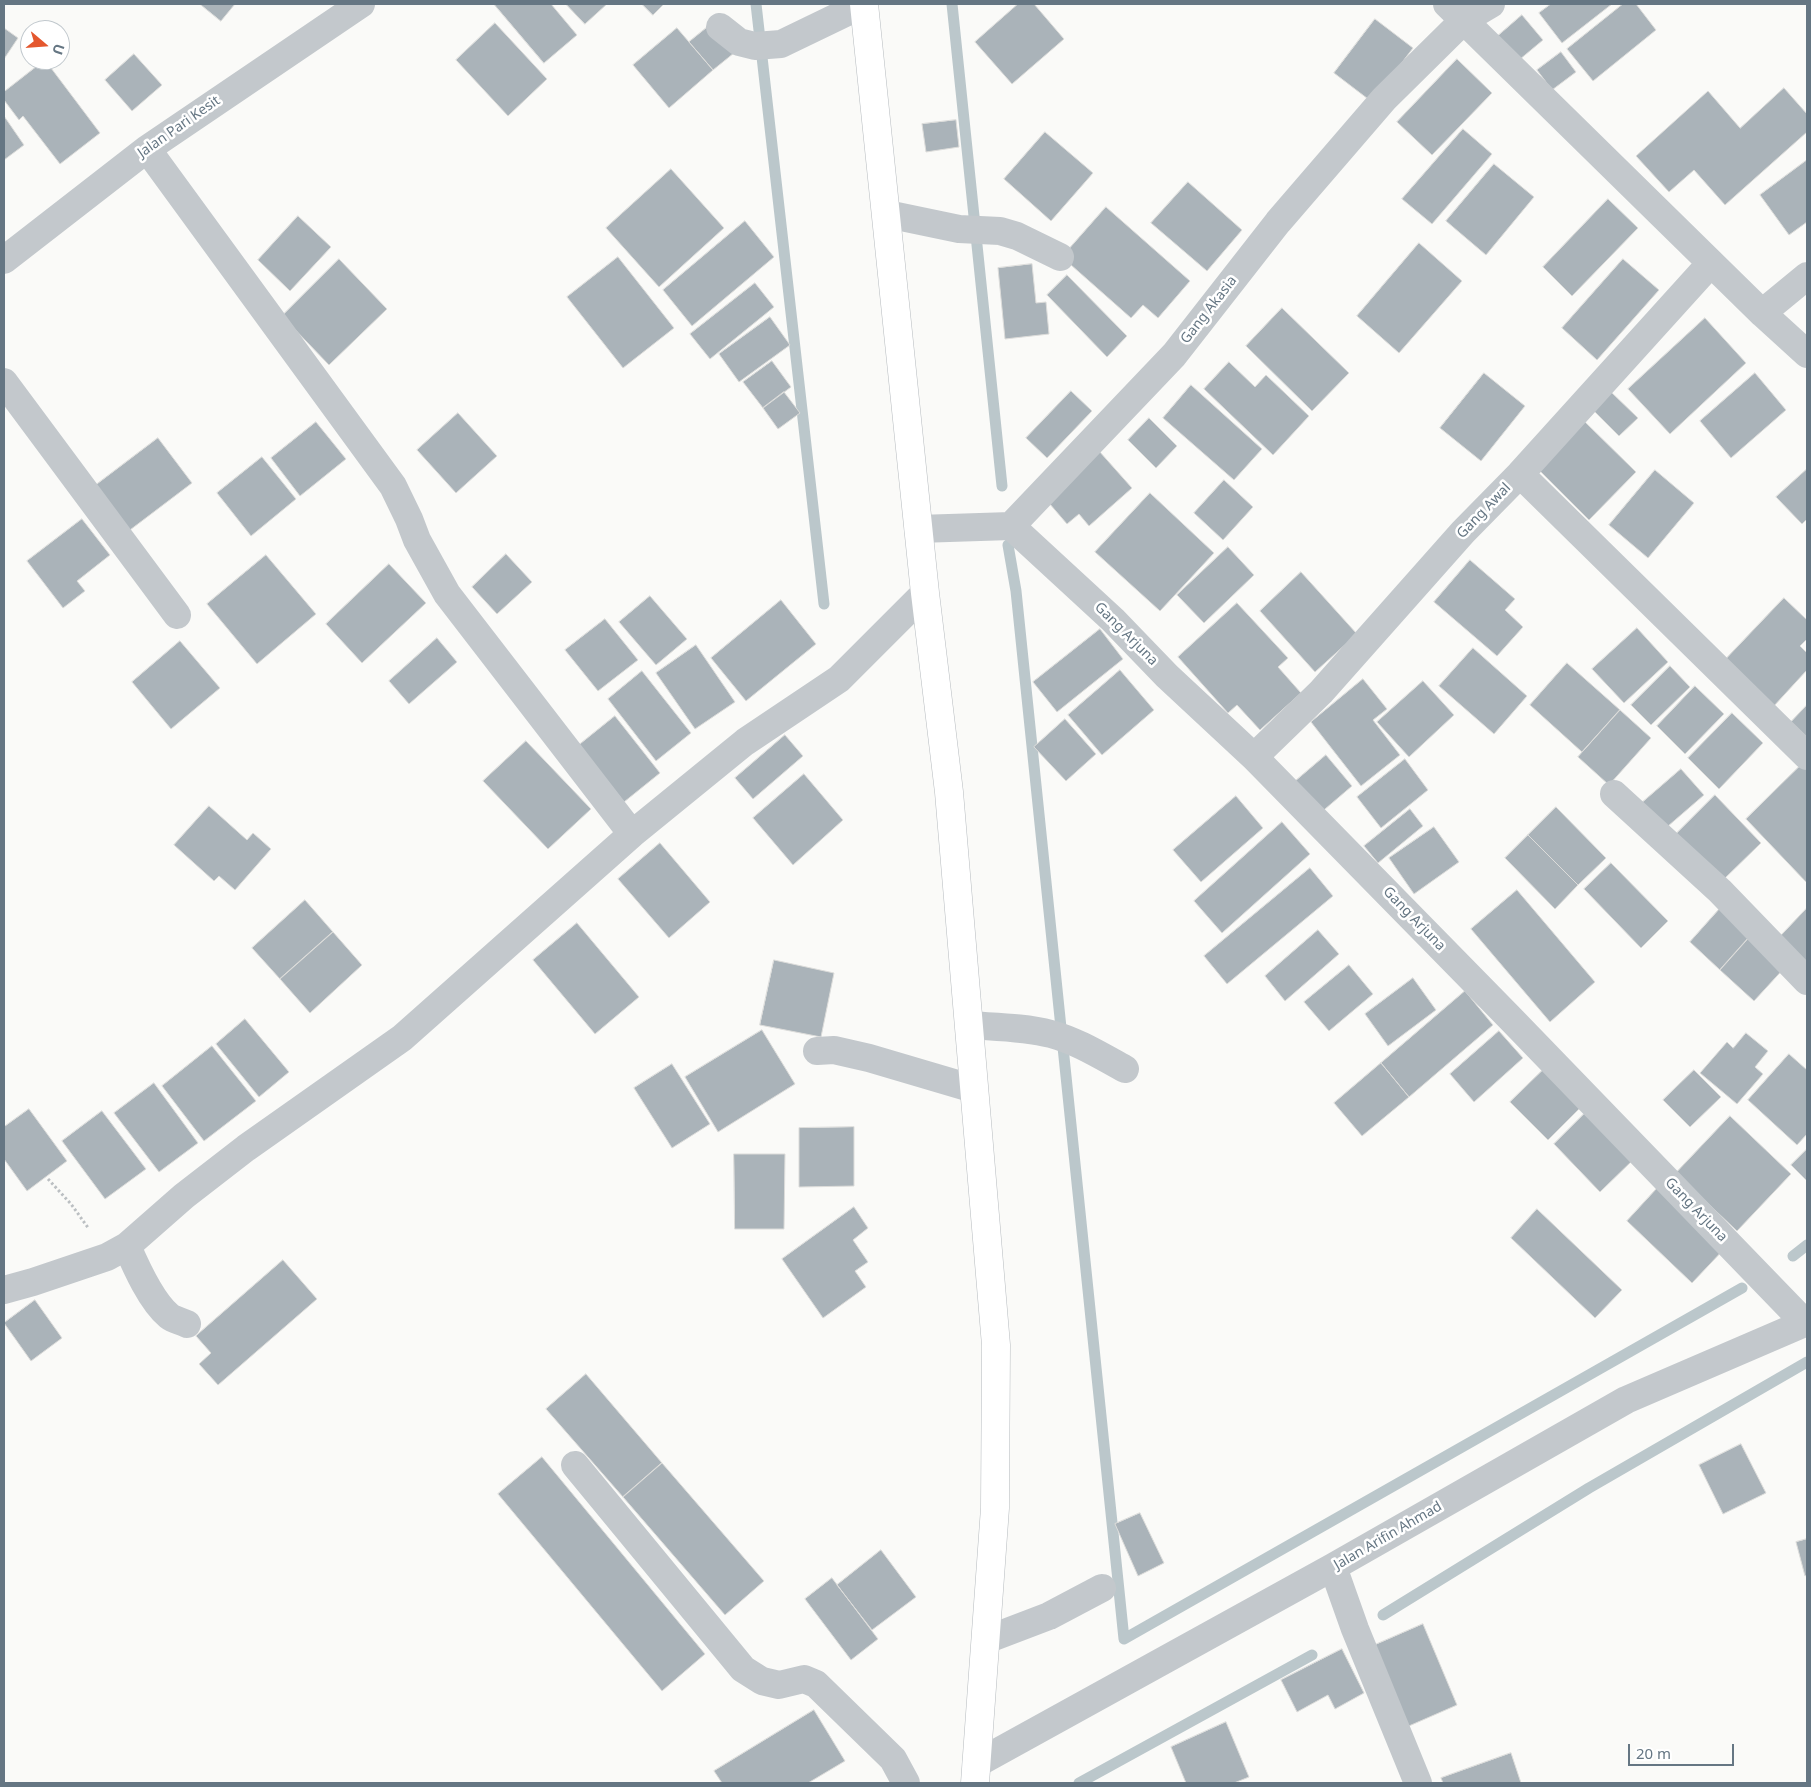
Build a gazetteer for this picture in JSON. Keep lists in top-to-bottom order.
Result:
{
  "streets": {
    "street": [
      "Jalan Pari Kesit",
      "Gang Akasia",
      "Gang Awal",
      "Gang Arjuna",
      "Jalan Arifin Ahmad"
    ]
  },
  "crossings": [
    ["Gang Akasia", "Gang Arjuna"],
    ["Gang Awal", "Gang Arjuna"],
    ["Gang Arjuna", "Jalan Arifin Ahmad"]
  ],
  "scale_bar": "20 m",
  "north": "right"
}
